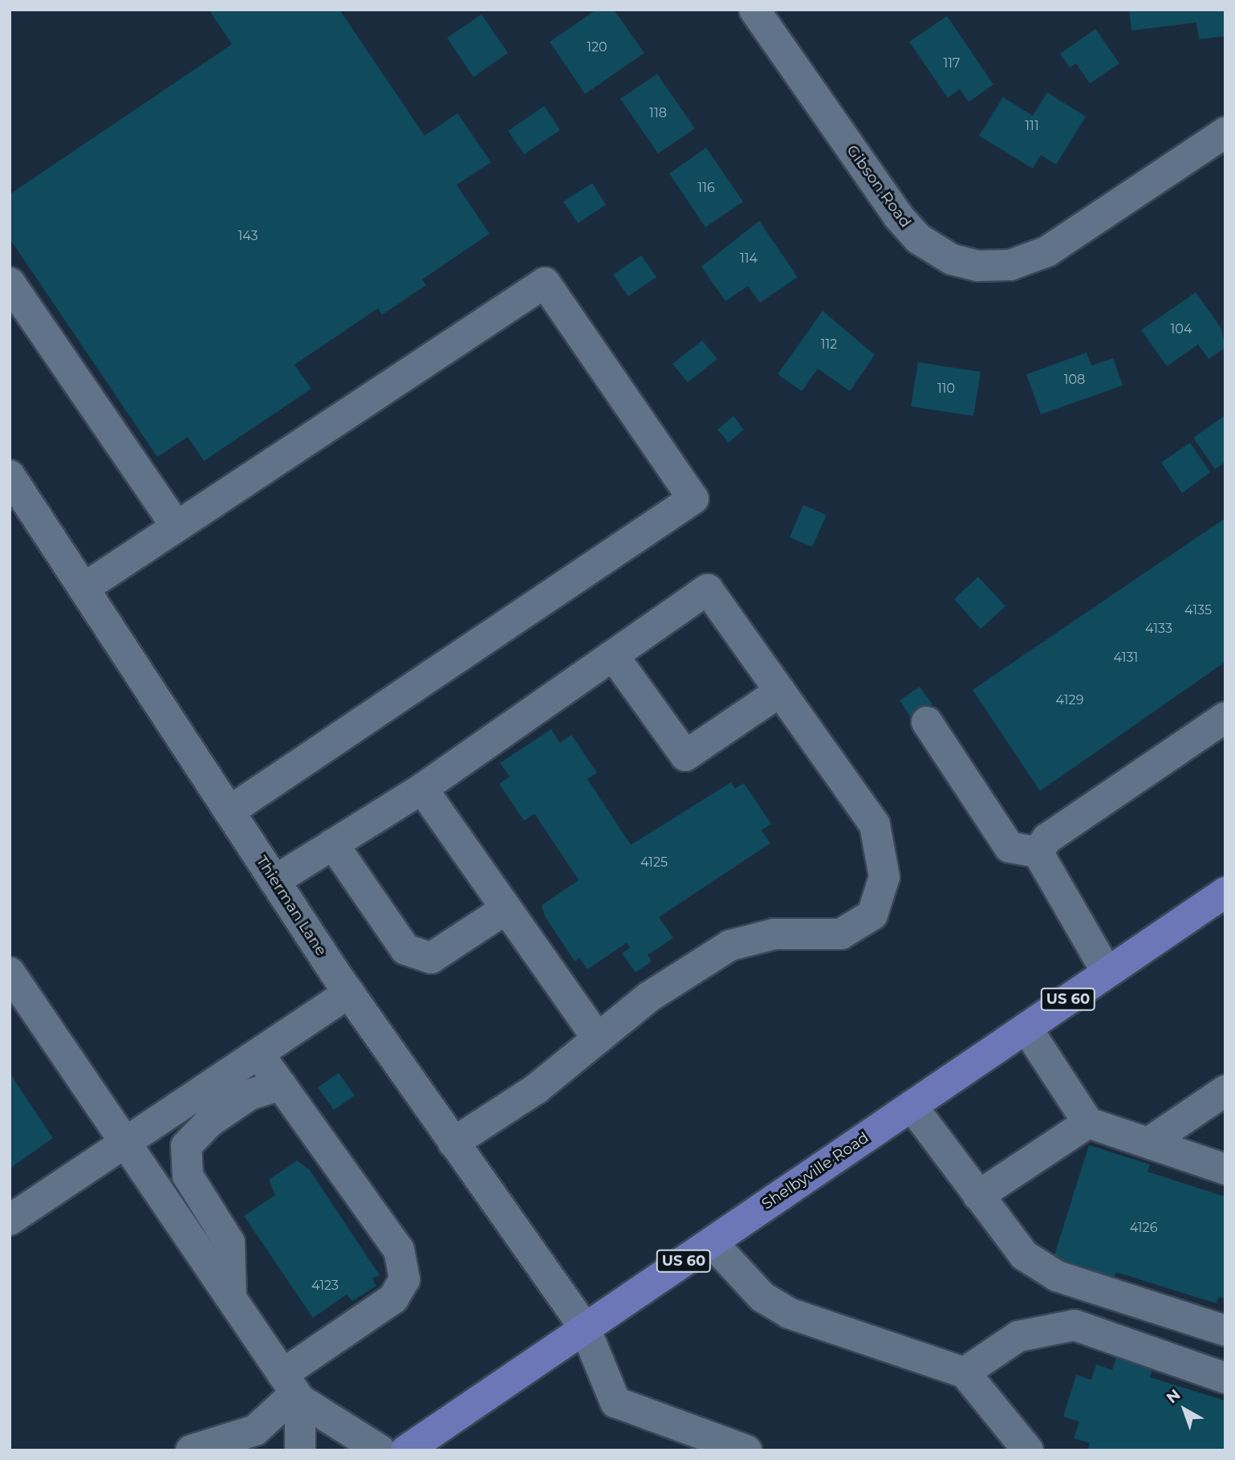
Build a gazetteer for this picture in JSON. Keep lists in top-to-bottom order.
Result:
{
  "streets": {
    "main road": ["US 60", "Shelbyville Road"],
    "street": ["Gibson Road", "Thierman Lane"]
  },
  "crossings": [
    ["Thierman Lane", "Shelbyville Road"]
  ],
  "house_numbers": [
    "120",
    "117",
    "118",
    "111",
    "116",
    "143",
    "114",
    "104",
    "112",
    "108",
    "110",
    "4135",
    "4133",
    "4131",
    "4129",
    "4125",
    "4126",
    "4123"
  ],
  "north": "top left"
}
